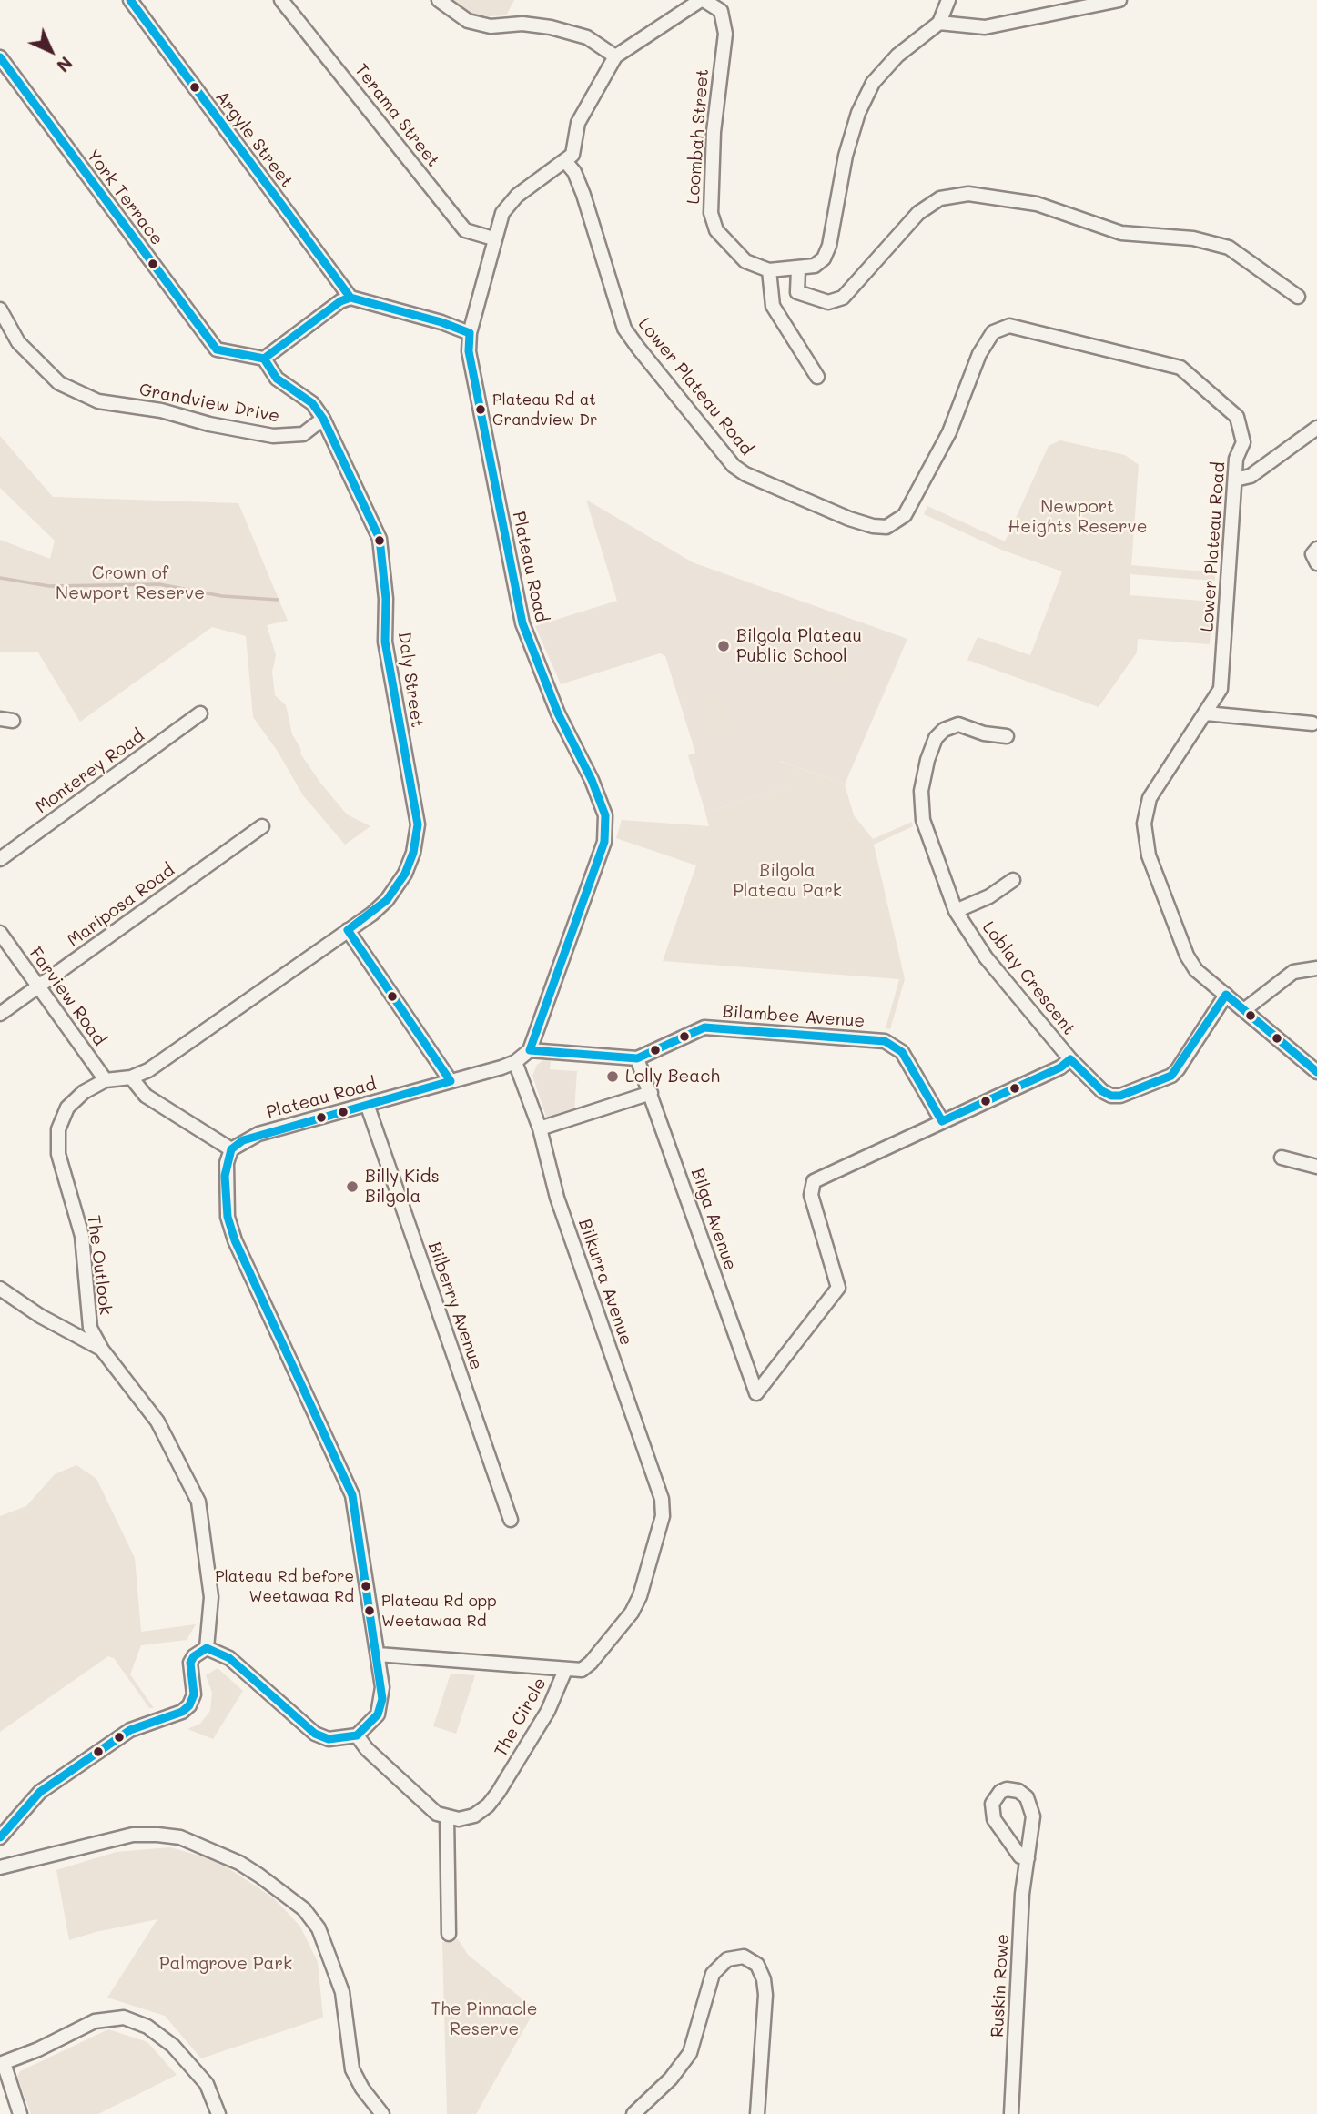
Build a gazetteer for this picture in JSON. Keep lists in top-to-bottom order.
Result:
{
  "streets": {
    "street": [
      "Terama Street",
      "Loombah Street",
      "Argyle Street",
      "York Terrace",
      "Lower Plateau Road",
      "Grandview Drive",
      "Plateau Road",
      "Daly Street",
      "Monterey Road",
      "Mariposa Road",
      "Loblay Crescent",
      "Farview Road",
      "Bilambee Avenue",
      "Bilga Avenue",
      "The Outlook",
      "Bilkurra Avenue",
      "Bilberry Avenue",
      "The Circle",
      "Ruskin Rowe"
    ]
  },
  "crossings": [
    ["Terama Street", "Plateau Road"],
    ["Loombah Street", "Lower Plateau Road"],
    ["Loombah Street", "Plateau Road"],
    ["York Terrace", "Grandview Drive"],
    ["Lower Plateau Road", "Plateau Road"],
    ["Lower Plateau Road", "Loblay Crescent"],
    ["Grandview Drive", "Daly Street"],
    ["Plateau Road", "Bilambee Avenue"],
    ["Plateau Road", "Bilkurra Avenue"],
    ["Plateau Road", "Bilberry Avenue"],
    ["Daly Street", "The Outlook"],
    ["Mariposa Road", "Farview Road"],
    ["Farview Road", "The Outlook"],
    ["Bilambee Avenue", "Bilga Avenue"],
    ["Bilkurra Avenue", "The Circle"]
  ],
  "parks": [
    "Newport Heights Reserve",
    "Crown of Newport Reserve",
    "Bilgola Plateau Park",
    "Palmgrove Park",
    "The Pinnacle Reserve"
  ],
  "places": [
    "Plateau Rd at Grandview Dr",
    "Bilgola Plateau Public School",
    "Lolly Beach",
    "Billy Kids Bilgola",
    "Plateau Rd before Weetawaa Rd",
    "Plateau Rd opp Weetawaa Rd"
  ],
  "north": "bottom right"
}
